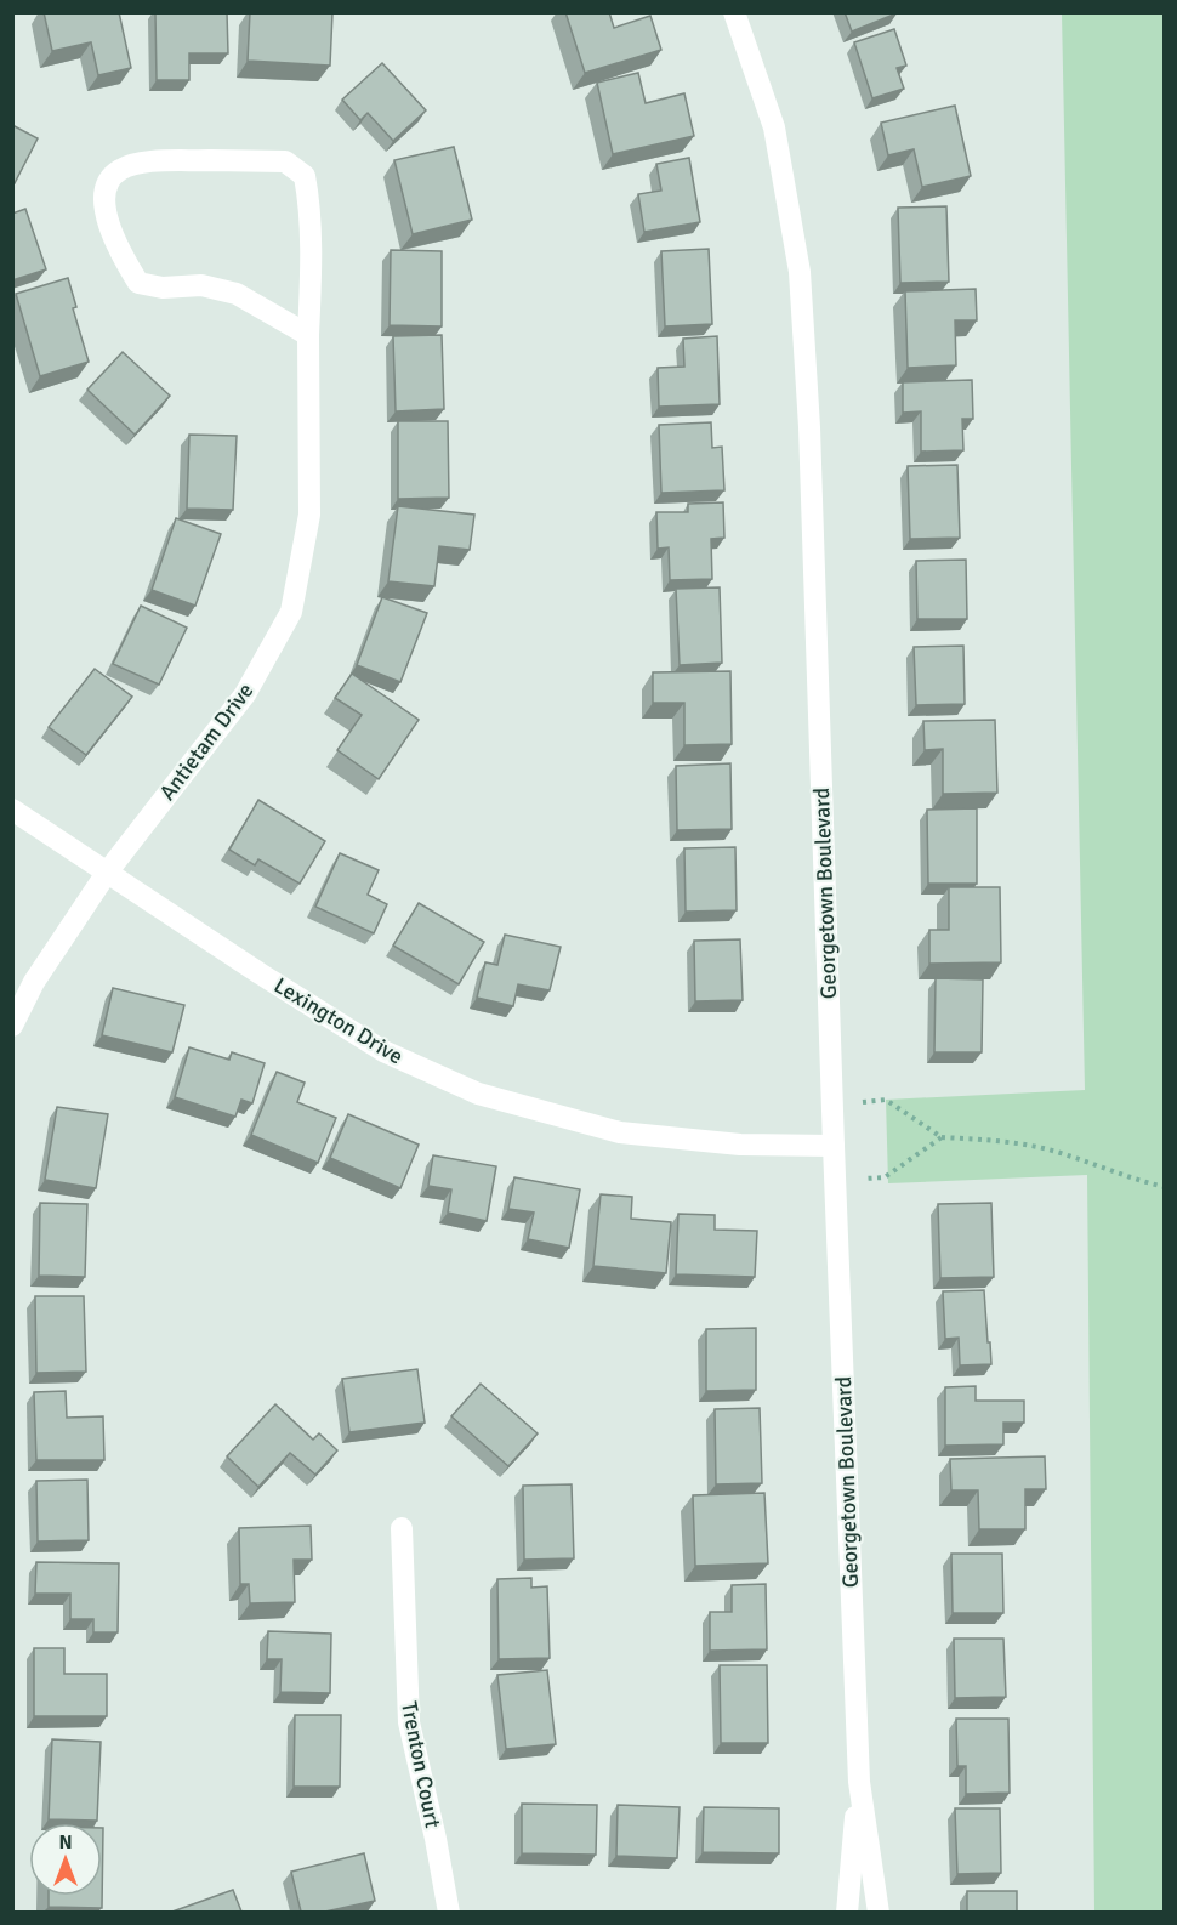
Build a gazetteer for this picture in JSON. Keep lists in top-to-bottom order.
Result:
{
  "streets": {
    "street": [
      "Antietam Drive",
      "Georgetown Boulevard",
      "Lexington Drive",
      "Trenton Court"
    ]
  },
  "crossings": [
    ["Antietam Drive", "Lexington Drive"],
    ["Georgetown Boulevard", "Lexington Drive"]
  ],
  "north": "top"
}
